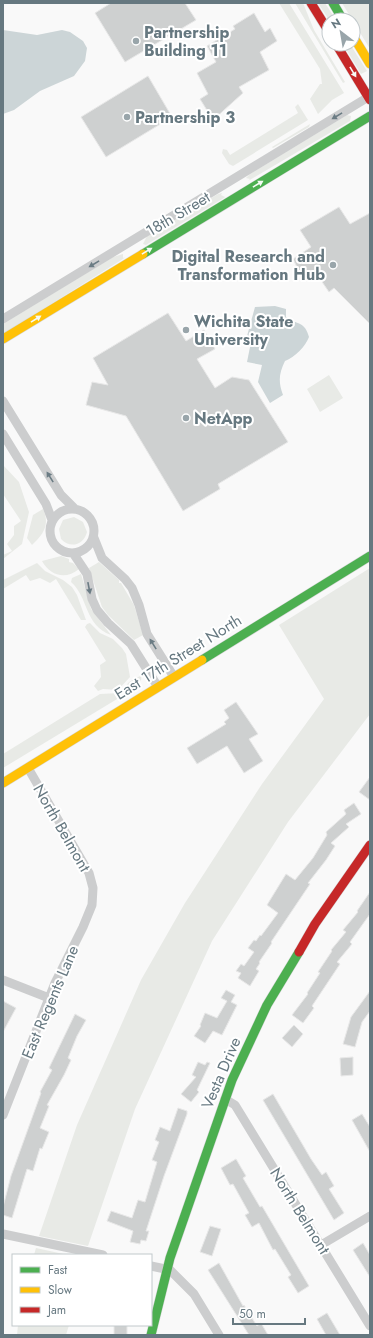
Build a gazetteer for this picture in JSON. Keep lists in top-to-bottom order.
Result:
{
  "streets": {
    "street": [
      "18th Street",
      "East 17th Street North",
      "North Belmont",
      "East Regents Lane",
      "Vesta Drive"
    ]
  },
  "crossings": [
    ["East 17th Street North", "North Belmont"],
    ["North Belmont", "East Regents Lane"],
    ["North Belmont", "Vesta Drive"]
  ],
  "places": [
    "Partnership Building 11",
    "Partnership 3",
    "Digital Research and Transformation Hub",
    "Wichita State University",
    "NetApp"
  ],
  "legend": ["Fast", "Slow", "Jam"],
  "scale_bar": "50 m",
  "north": "top left"
}
